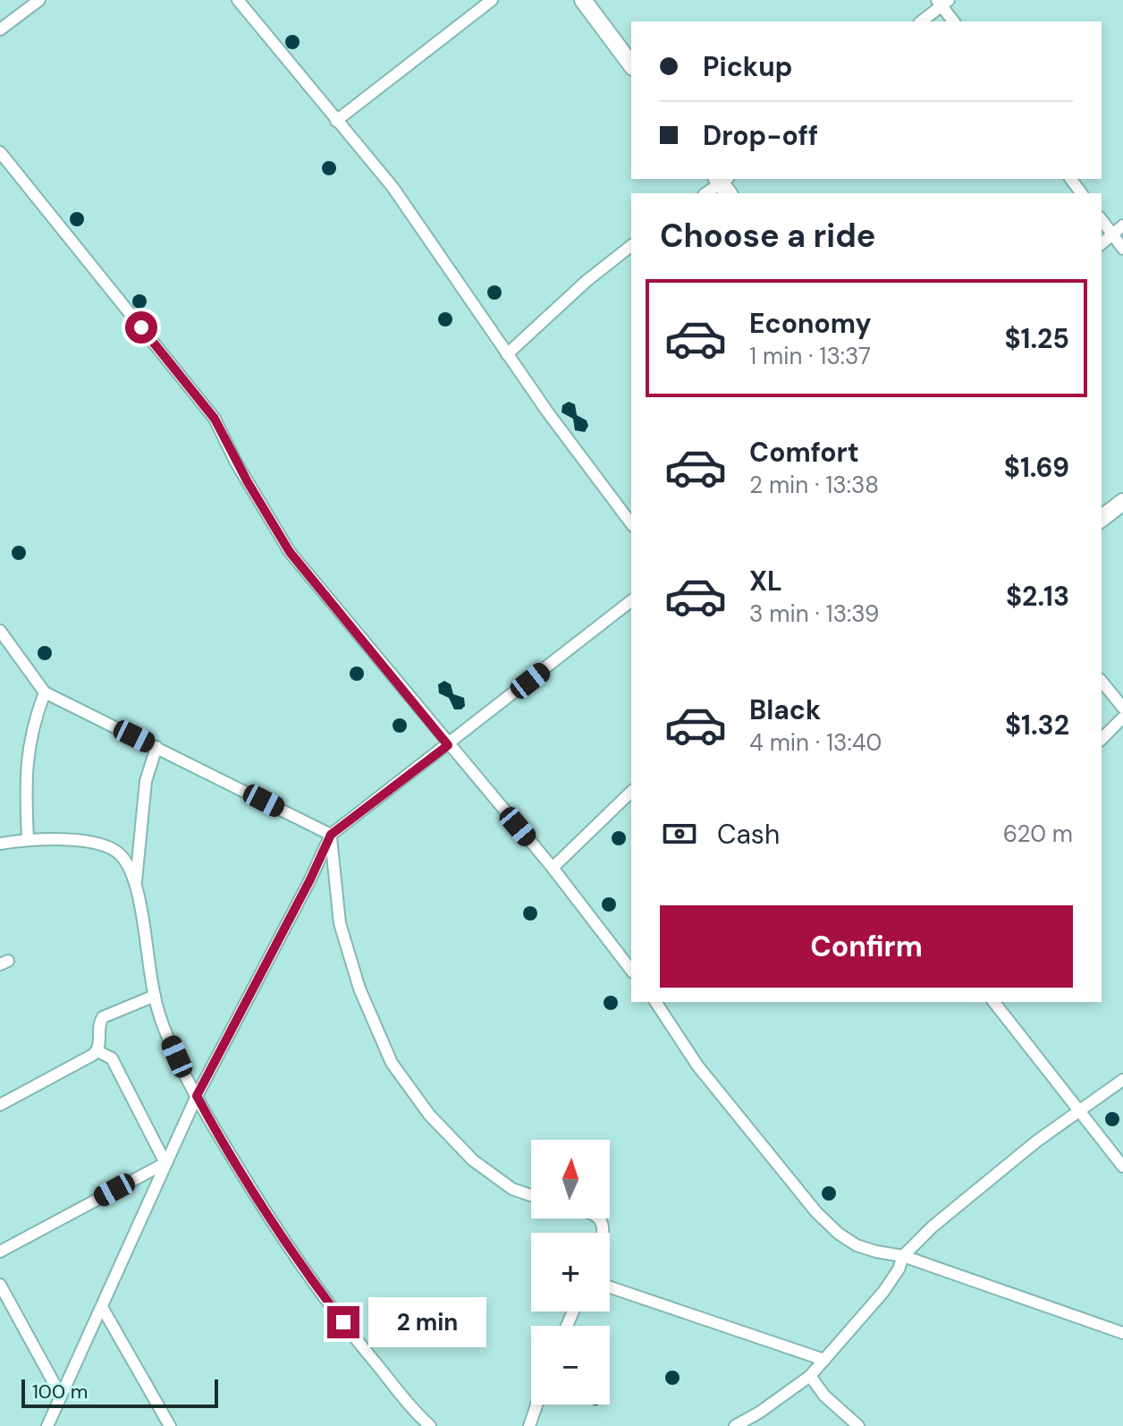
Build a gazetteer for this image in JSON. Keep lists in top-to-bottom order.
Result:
{
  "scale_bar": "100 m",
  "north": "top",
  "page": {
    "banner": ["Pickup", "Drop-off"],
    "heading": "Choose a ride",
    "list": [
      {
        "name": "Economy",
        "note": "1 min · 13:37",
        "value": "$1.25"
      },
      {
        "name": "Comfort",
        "note": "2 min · 13:38",
        "value": "$1.69"
      },
      {
        "name": "XL",
        "note": "3 min · 13:39",
        "value": "$2.13"
      },
      {
        "name": "Black",
        "note": "4 min · 13:40",
        "value": "$1.32"
      }
    ],
    "pay": ["Cash", "620 m"],
    "buttons": "Confirm",
    "map_buttons": ["+", "−"],
    "bubble": "2 min",
    "scale": "100 m"
  }
}
